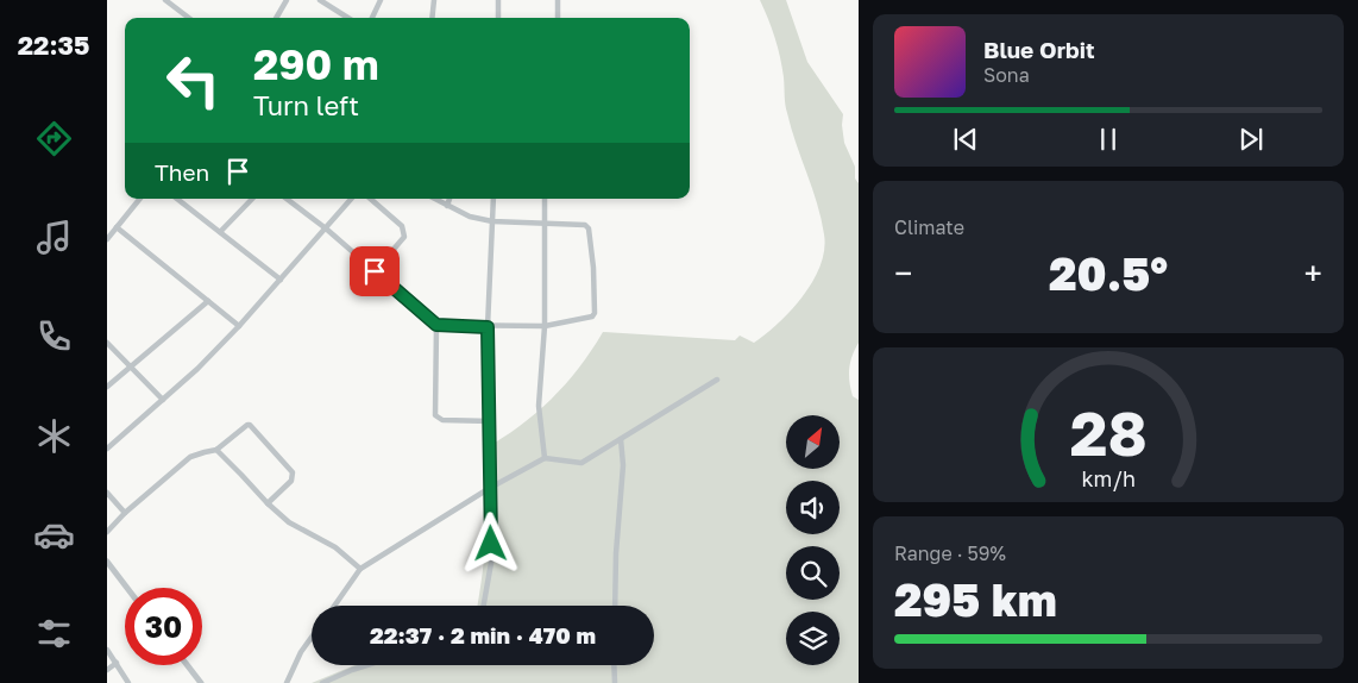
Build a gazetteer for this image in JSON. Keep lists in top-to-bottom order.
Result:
{
  "north": "top right",
  "page": {
    "tabs": "22:35",
    "turn": ["290 m", "Turn left"],
    "song": ["Blue Orbit", "Sona"],
    "then": "Then",
    "tile": [
      "Climate",
      ["Range · 59%", "295 km"]
    ],
    "heat": ["−", "20.5°", "+"],
    "limit": "30",
    "trip": "22:37 · 2 min · 470 m",
    "gauge": ["28", "km/h"]
  }
}
